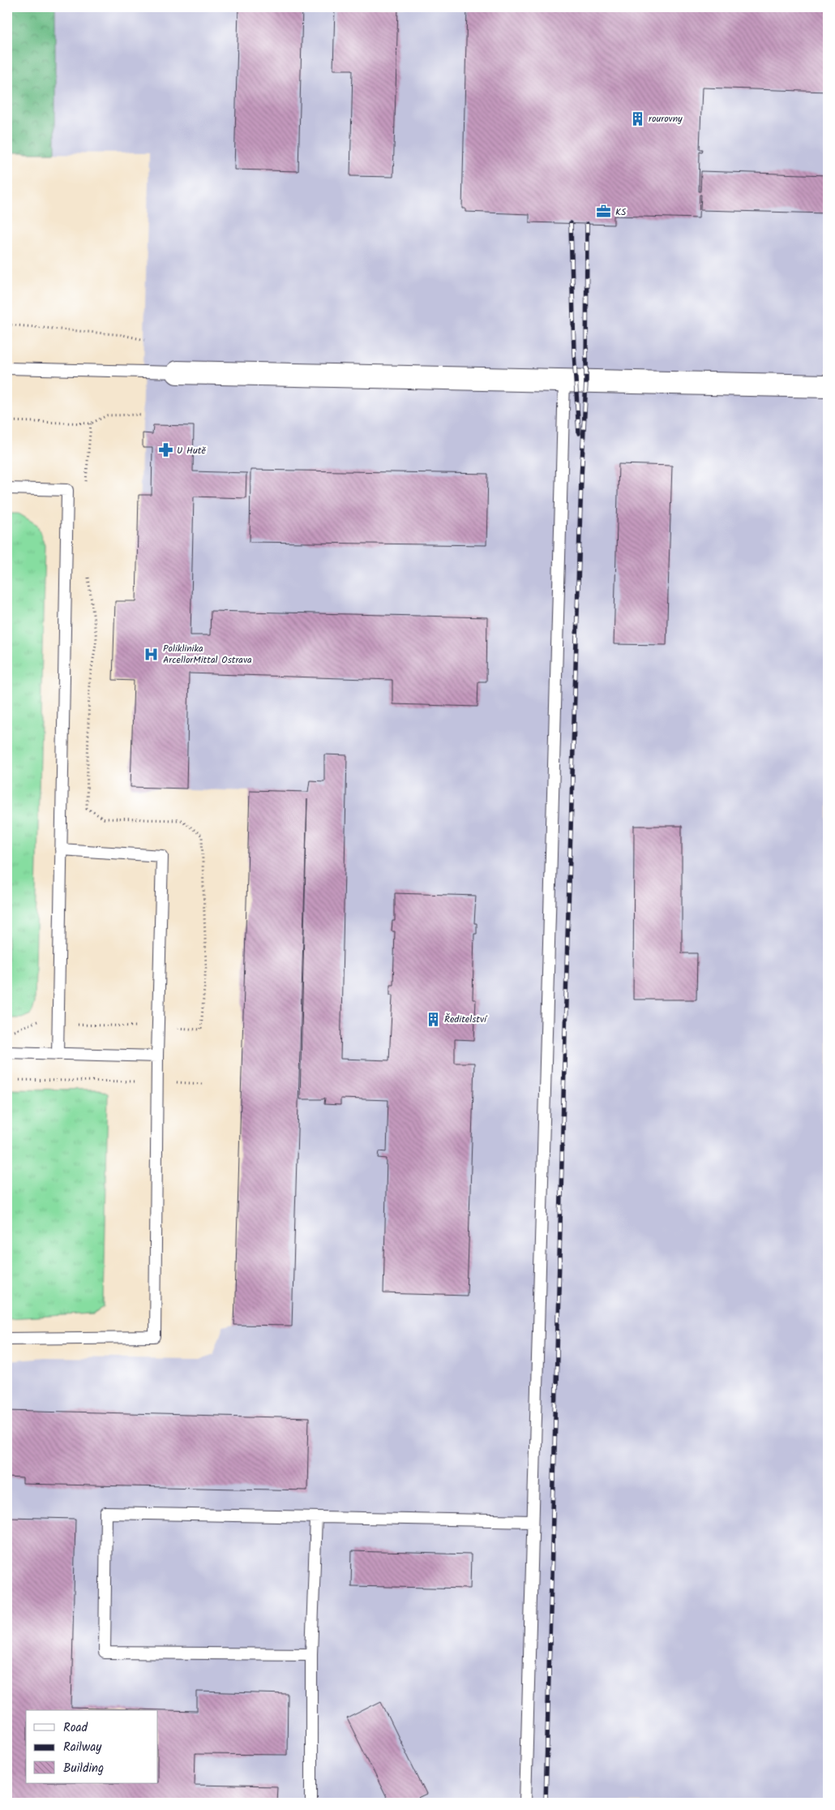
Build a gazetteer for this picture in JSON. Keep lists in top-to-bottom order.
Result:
{
  "places": {
    "building": ["rourovny", "Ředitelství"],
    "office": ["KS"],
    "pharmacy": ["U Hutě"],
    "hospital": ["Poliklinika ArcellorMittal Ostrava"]
  },
  "legend": ["Road", "Railway", "Building"]
}
